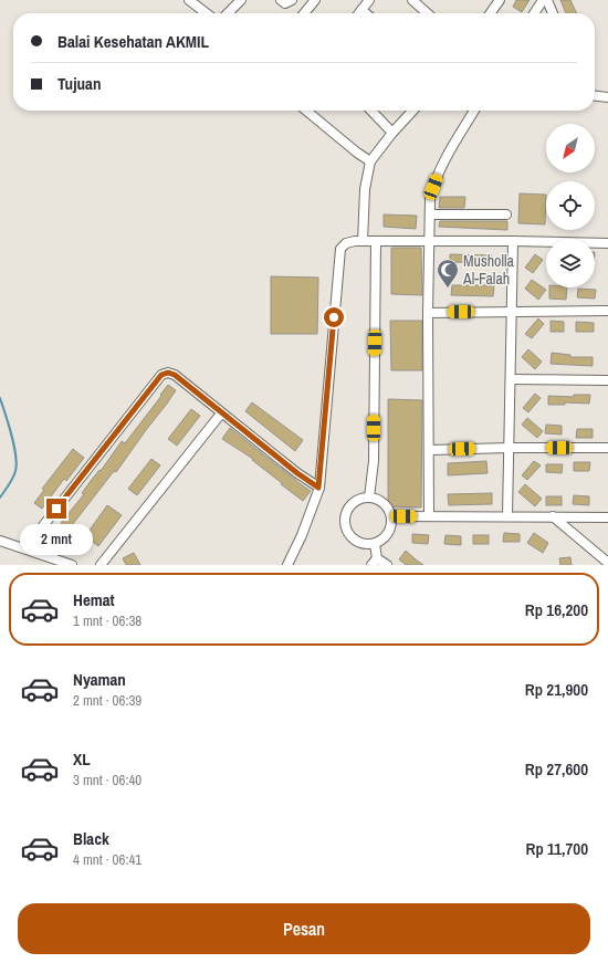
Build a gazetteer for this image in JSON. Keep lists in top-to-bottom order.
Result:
{
  "places": {
    "mosque": ["Musholla Al-Falah"]
  },
  "north": "bottom left",
  "page": {
    "banner": ["Balai Kesehatan AKMIL", "Tujuan"],
    "bubble": "2 mnt",
    "list": [
      {
        "name": "Hemat",
        "note": "1 mnt · 06:38",
        "value": "Rp 16,200"
      },
      {
        "name": "Nyaman",
        "note": "2 mnt · 06:39",
        "value": "Rp 21,900"
      },
      {
        "name": "XL",
        "note": "3 mnt · 06:40",
        "value": "Rp 27,600"
      },
      {
        "name": "Black",
        "note": "4 mnt · 06:41",
        "value": "Rp 11,700"
      }
    ],
    "buttons": "Pesan"
  }
}
